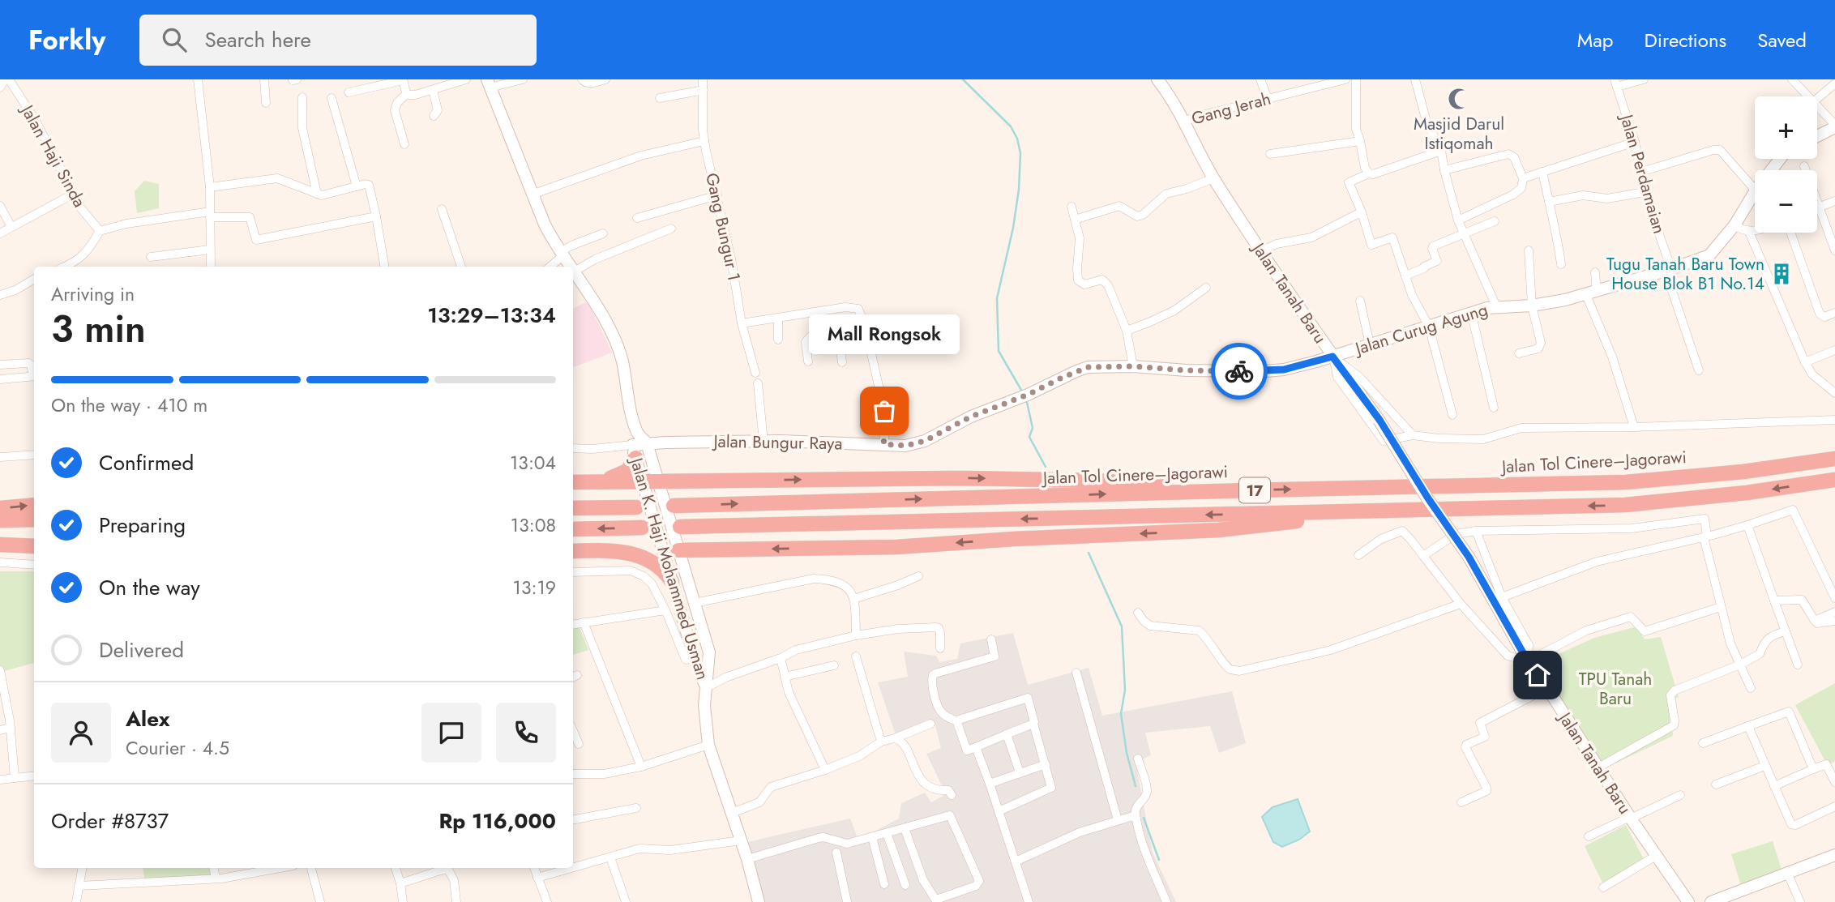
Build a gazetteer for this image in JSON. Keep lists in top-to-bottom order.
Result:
{
  "streets": {
    "highway": ["Jalan Tol Cinere–Jagorawi", "17"],
    "street": [
      "Gang Jerah",
      "Jalan Haji Sinda",
      "Jalan Perdamaian",
      "Gang Bungur 1",
      "Jalan Tanah Baru",
      "Jalan Curug Agung",
      "Jalan Bungur Raya",
      "Jalan K. Haji Mohammed Usman"
    ]
  },
  "crossings": [
    ["Gang Jerah", "Jalan Tanah Baru"],
    ["Jalan Perdamaian", "Jalan Curug Agung"],
    ["Jalan Tanah Baru", "Jalan Curug Agung"],
    ["Jalan Tanah Baru", "Jalan Bungur Raya"],
    ["Jalan Curug Agung", "Jalan Bungur Raya"],
    ["Jalan Bungur Raya", "Jalan K. Haji Mohammed Usman"]
  ],
  "parks": ["TPU Tanah Baru"],
  "places": {
    "mosque": ["Masjid Darul Istiqomah"],
    "building": ["Tugu Tanah Baru Town House Blok B1 No.14"],
    "other": ["Mall Rongsok"]
  },
  "page": {
    "header": "Forkly",
    "search": "Search here",
    "nav": ["Map", "Directions", "Saved"],
    "map_buttons": ["+", "−"],
    "heading": ["3 min", "Arriving in", "13:29–13:34"],
    "panel": [
      "Alex",
      "Courier · 4.5",
      "Order #8737",
      "Rp 116,000"
    ],
    "bubble": "Mall Rongsok",
    "bar": "On the way · 410 m",
    "list": [
      ["Confirmed", "13:04"],
      ["Preparing", "13:08"],
      ["On the way", "13:19"],
      "Delivered"
    ]
  }
}
